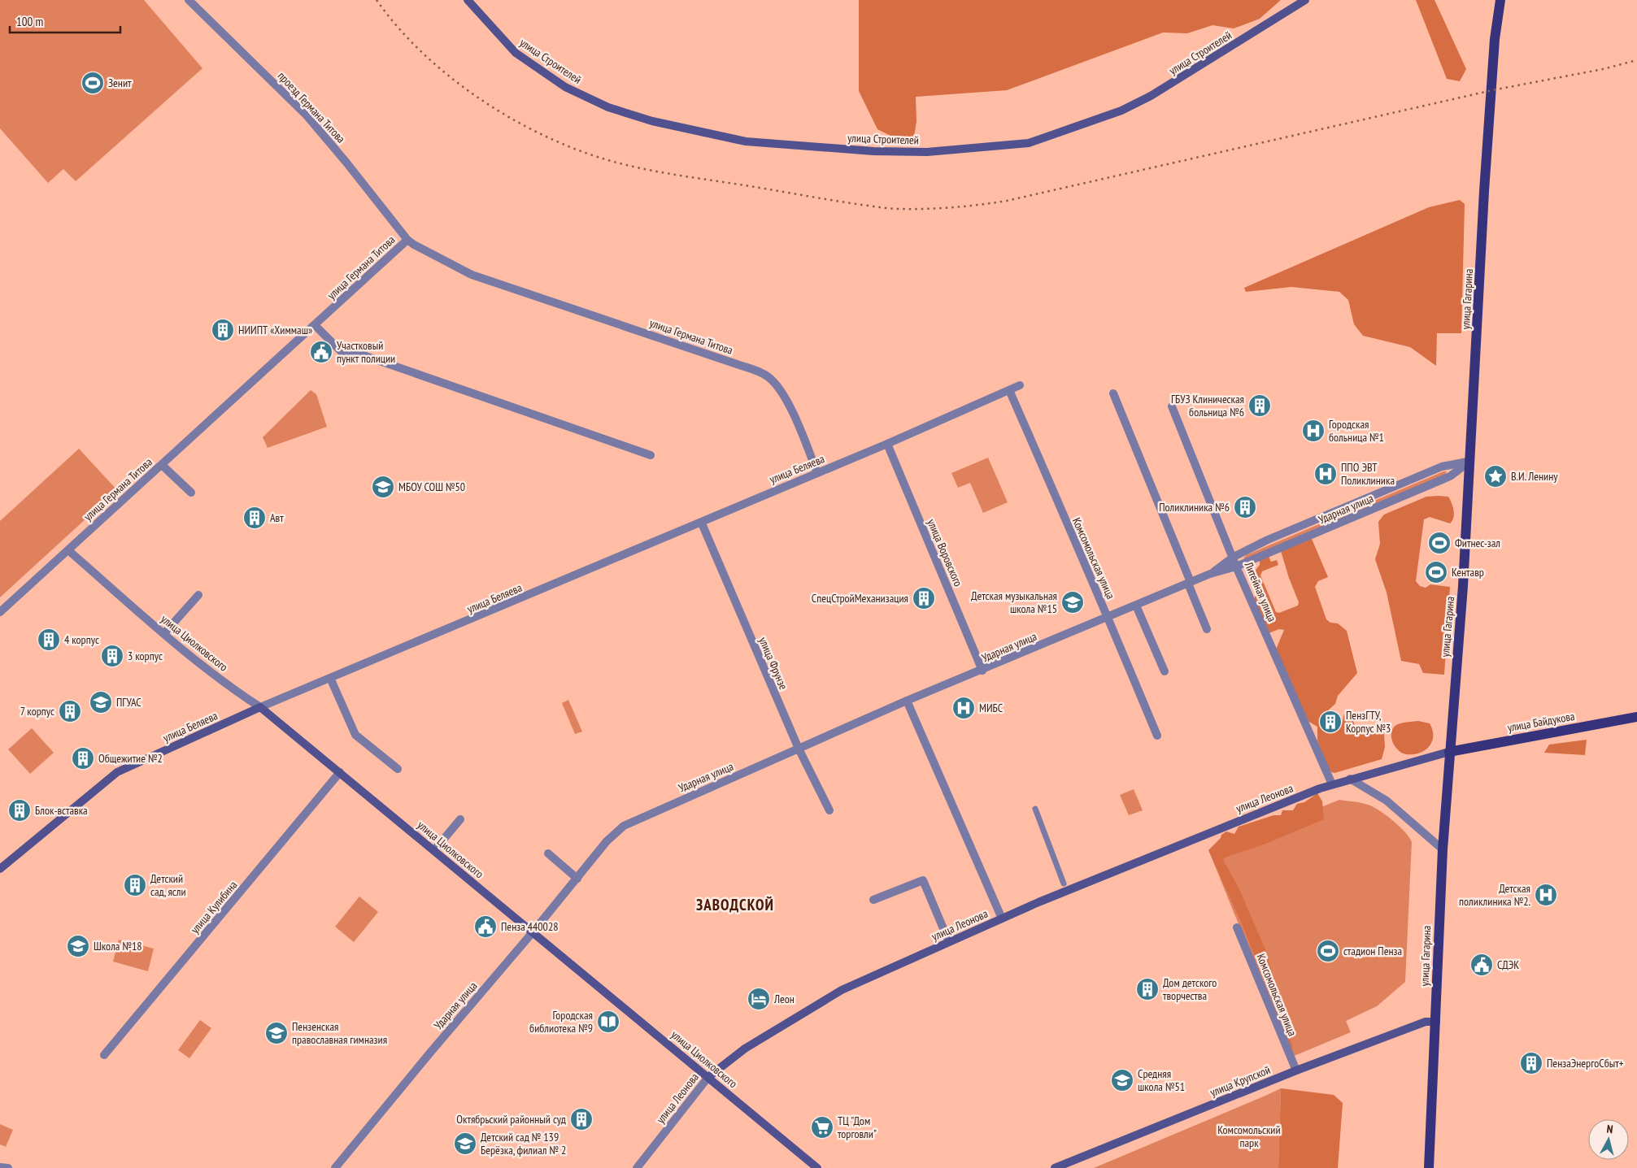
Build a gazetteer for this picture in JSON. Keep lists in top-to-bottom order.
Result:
{
  "streets": {
    "main road": [
      "улица Строителей",
      "улица Гагарина",
      "улица Беляева",
      "улица Циолковского",
      "улица Байдукова",
      "улица Леонова",
      "улица Крупской"
    ],
    "street": [
      "проезд Германа Титова",
      "улица Германа Титова",
      "Ударная улица",
      "улица Воровского",
      "Комсомольская улица",
      "Литейная улица",
      "улица Фрунзе",
      "улица Кулибина"
    ]
  },
  "crossings": [
    ["проезд Германа Титова", "улица Германа Титова"],
    ["улица Германа Титова", "улица Беляева"],
    ["улица Германа Титова", "улица Циолковского"],
    ["улица Гагарина", "Ударная улица"],
    ["улица Гагарина", "улица Байдукова"],
    ["улица Гагарина", "улица Леонова"],
    ["улица Гагарина", "улица Крупской"],
    ["улица Беляева", "улица Воровского"],
    ["улица Беляева", "Комсомольская улица"],
    ["улица Беляева", "улица Циолковского"],
    ["улица Беляева", "улица Фрунзе"],
    ["Ударная улица", "улица Воровского"],
    ["Ударная улица", "Комсомольская улица"],
    ["Ударная улица", "Литейная улица"],
    ["Ударная улица", "улица Циолковского"],
    ["Ударная улица", "улица Фрунзе"],
    ["Комсомольская улица", "улица Крупской"],
    ["Литейная улица", "улица Леонова"],
    ["улица Циолковского", "улица Леонова"],
    ["улица Циолковского", "улица Кулибина"],
    ["улица Байдукова", "улица Леонова"]
  ],
  "districts": ["ЗАВОДСКОЙ"],
  "parks": ["Комсомольский парк"],
  "places": {
    "sports": [
      "Зенит",
      "Фитнес-зал",
      "Кентавр",
      "стадион Пенза"
    ],
    "building": [
      "НИИПТ «Химмаш»",
      "ГБУЗ Клиническая больница №6",
      "Поликлиника №6",
      "Авт",
      "СпецСтройМеханизация",
      "4 корпус",
      "3 корпус",
      "7 корпус",
      "ПензГТУ, Корпус №3",
      "Общежитие №2",
      "Блок-вставка",
      "Детский сад, ясли",
      "Дом детского творчества",
      "ПензаЭнергоСбыт+",
      "Октябрьский районный суд"
    ],
    "public building": ["Участковый пункт полиции", "Пенза 440028", "СДЭК"],
    "hospital": [
      "Городская больница №1",
      "ППО ЭВТ Поликлиника",
      "МИБС",
      "Детская поликлиника №2."
    ],
    "place": ["В.И. Ленину"],
    "school or university": [
      "МБОУ СОШ №50",
      "Детская музыкальная школа №15",
      "ПГУАС",
      "Школа №18",
      "Пензенская православная гимназия",
      "Средняя школа №51",
      "Детский сад № 139 Берёзка, филиал № 2"
    ],
    "hotel": ["Леон"],
    "library": ["Городская библиотека №9"],
    "supermarket": ["ТЦ \"Дом торговли\""]
  },
  "scale_bar": "100 m",
  "north": "top"
}
